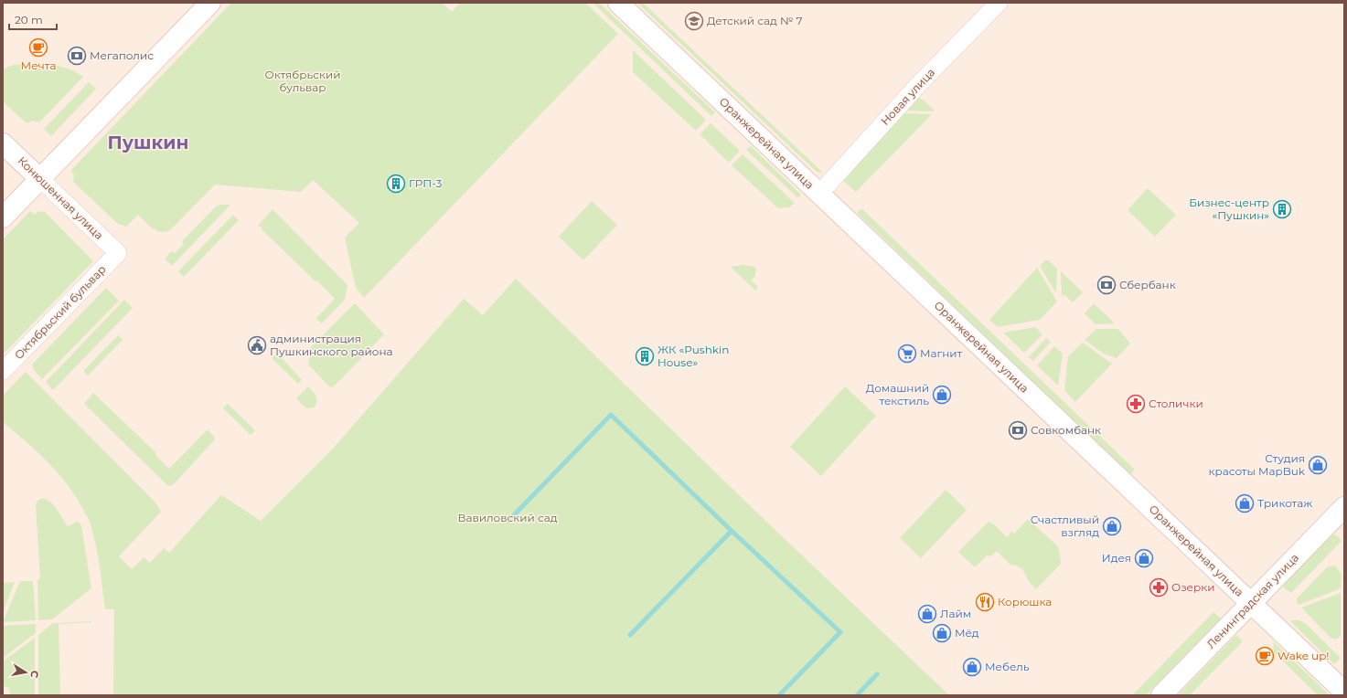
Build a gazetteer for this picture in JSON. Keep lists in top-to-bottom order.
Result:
{
  "streets": {
    "street": [
      "Новая улица",
      "Оранжерейная улица",
      "Конюшенная улица",
      "Октябрьский бульвар",
      "Ленинградская улица"
    ]
  },
  "crossings": [
    ["Новая улица", "Оранжерейная улица"],
    ["Оранжерейная улица", "Ленинградская улица"],
    ["Конюшенная улица", "Октябрьский бульвар"]
  ],
  "districts": ["Пушкин"],
  "parks": ["Октябрьский бульвар", "Вавиловский сад"],
  "places": {
    "school or university": ["Детский сад № 7"],
    "cafe": ["Мечта", "Wake up!"],
    "bank": ["Мегаполис", "Сбербанк", "Совкомбанк"],
    "building": ["ГРП-3", "Бизнес-центр «Пушкин»", "ЖК «Pushkin House»"],
    "public building": ["администрация Пушкинского района"],
    "supermarket": ["Магнит"],
    "shop": [
      "Домашний текстиль",
      "Студия красоты MapBuk",
      "Трикотаж",
      "Счастливый взгляд",
      "Идея",
      "Лайм",
      "Мёд",
      "Мебель"
    ],
    "pharmacy": ["Столички", "Озерки"],
    "restaurant": ["Корюшка"]
  },
  "scale_bar": "20 m",
  "north": "right"
}
